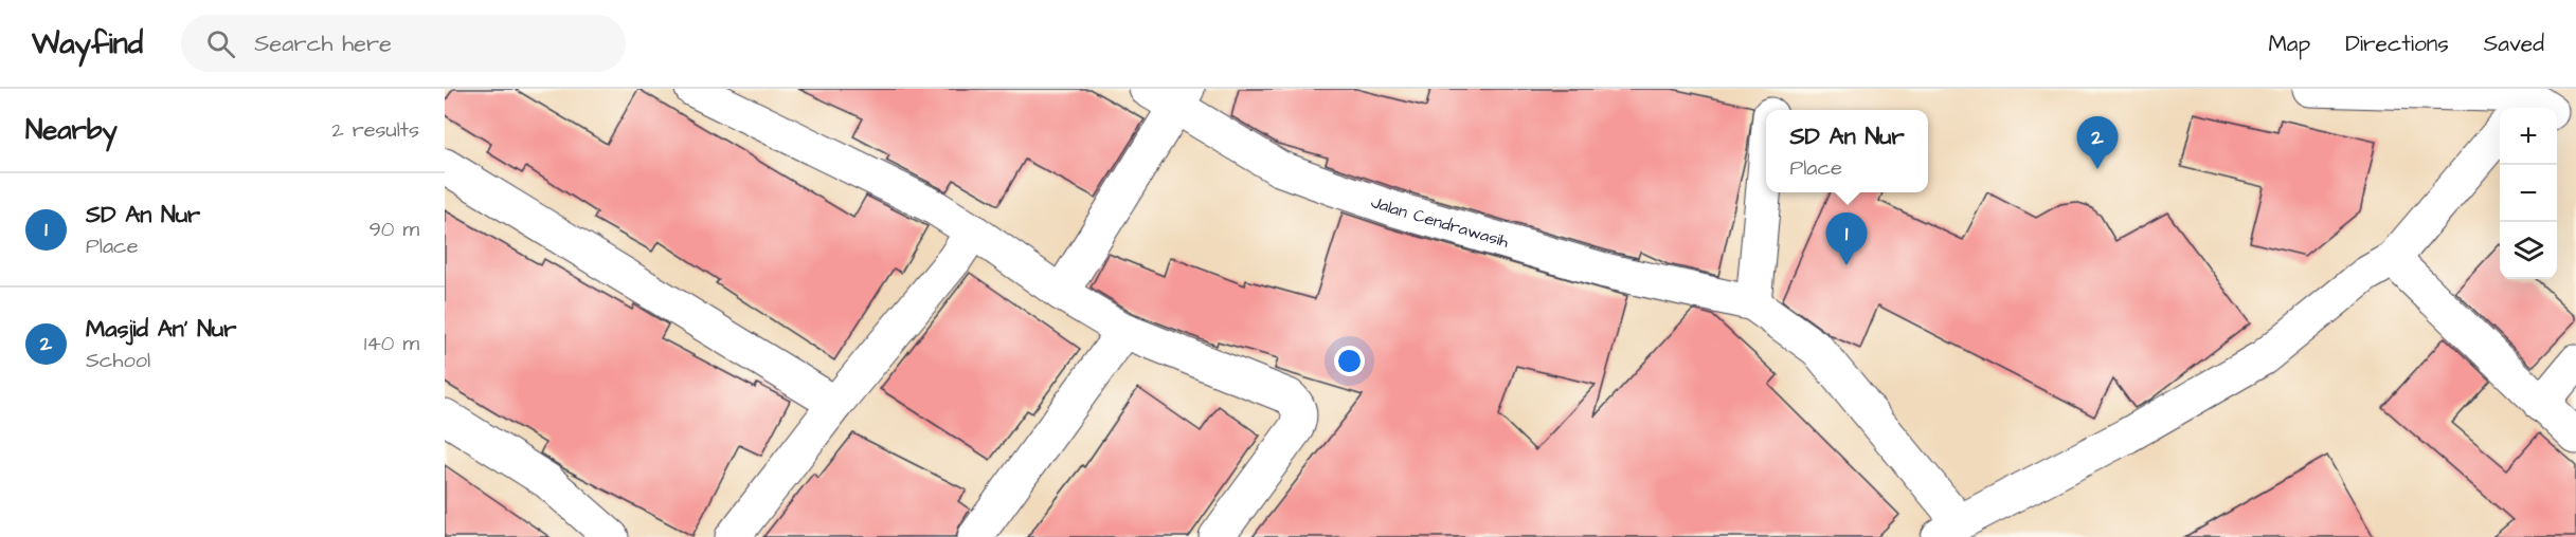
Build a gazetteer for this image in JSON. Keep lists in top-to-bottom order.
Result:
{
  "streets": {
    "street": ["Jalan Cendrawasih"]
  },
  "page": {
    "header": "Wayfind",
    "search": "Search here",
    "nav": ["Map", "Directions", "Saved"],
    "heading": ["Nearby", "2 results"],
    "map_buttons": ["+", "−"],
    "popup": ["SD An Nur", "Place"],
    "pins": ["2", "1"],
    "list": [
      {
        "mark": "1",
        "name": "SD An Nur",
        "note": "Place",
        "value": "90 m"
      },
      {
        "mark": "2",
        "name": "Masjid An' Nur",
        "note": "School",
        "value": "140 m"
      }
    ]
  }
}
